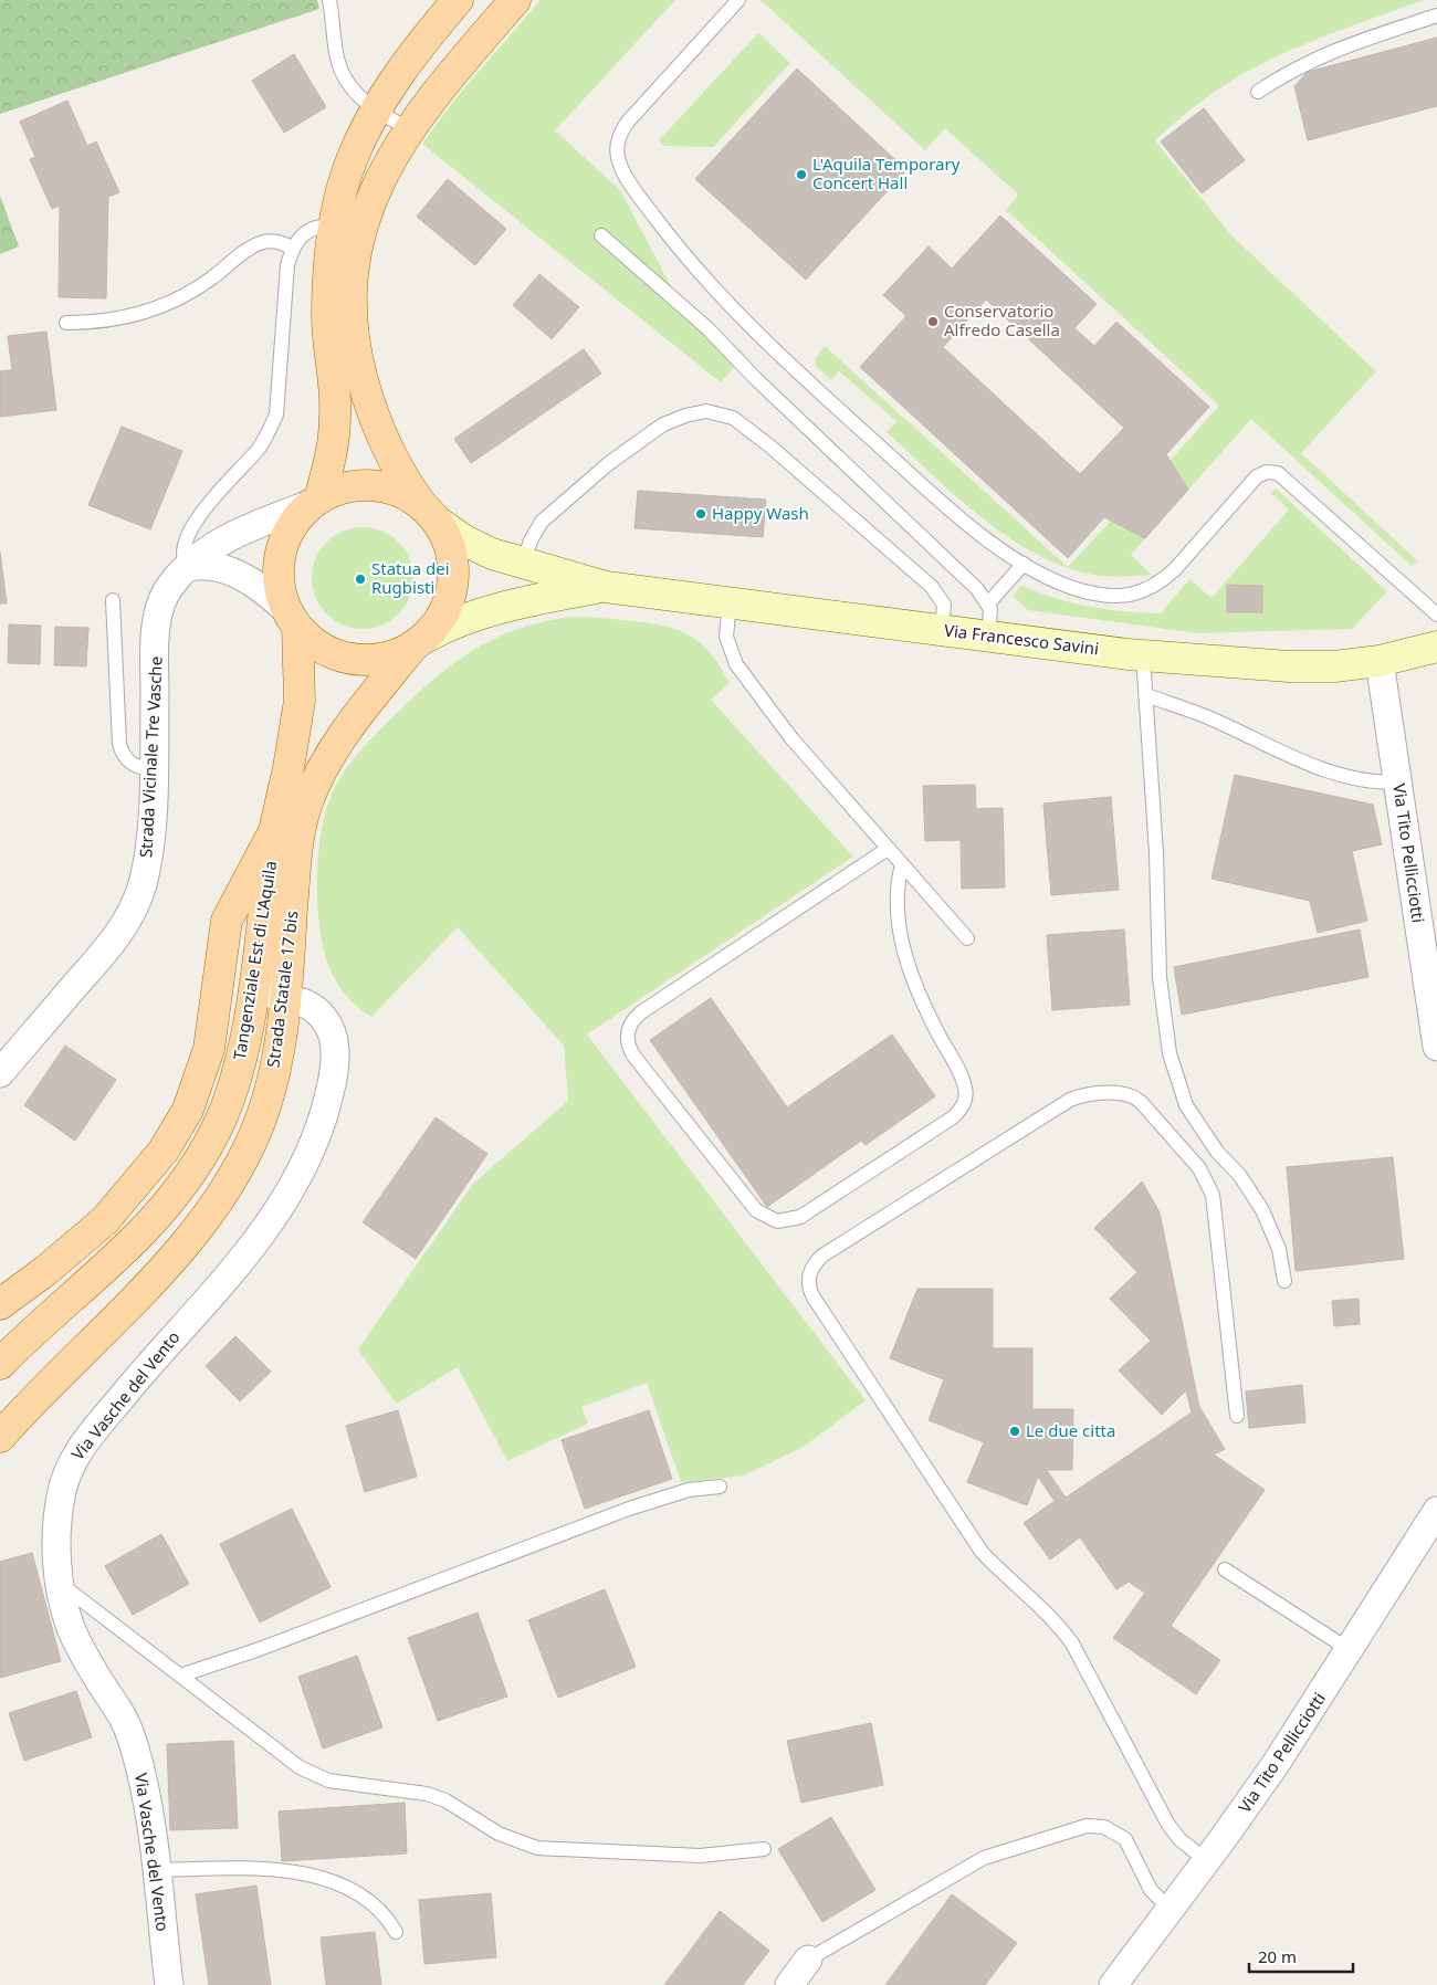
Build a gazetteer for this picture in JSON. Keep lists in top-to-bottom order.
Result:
{
  "streets": {
    "main road": ["Tangenziale Est di L'Aquila", "Strada Statale 17 bis"],
    "street": [
      "Via Francesco Savini",
      "Strada Vicinale Tre Vasche",
      "Via Tito Pellicciotti",
      "Via Vasche del Vento"
    ]
  },
  "crossings": [
    ["Via Francesco Savini", "Strada Vicinale Tre Vasche"],
    ["Via Francesco Savini", "Via Tito Pellicciotti"],
    ["Via Francesco Savini", "Strada Statale 17 bis"],
    ["Strada Vicinale Tre Vasche", "Strada Statale 17 bis"],
    ["Tangenziale Est di L'Aquila", "Via Vasche del Vento"],
    ["Strada Statale 17 bis", "Via Vasche del Vento"]
  ],
  "places": [
    "L'Aquila Temporary Concert Hall",
    "Conservatorio Alfredo Casella",
    "Happy Wash",
    "Statua dei Rugbisti",
    "Le due citta"
  ],
  "scale_bar": "20 m"
}
